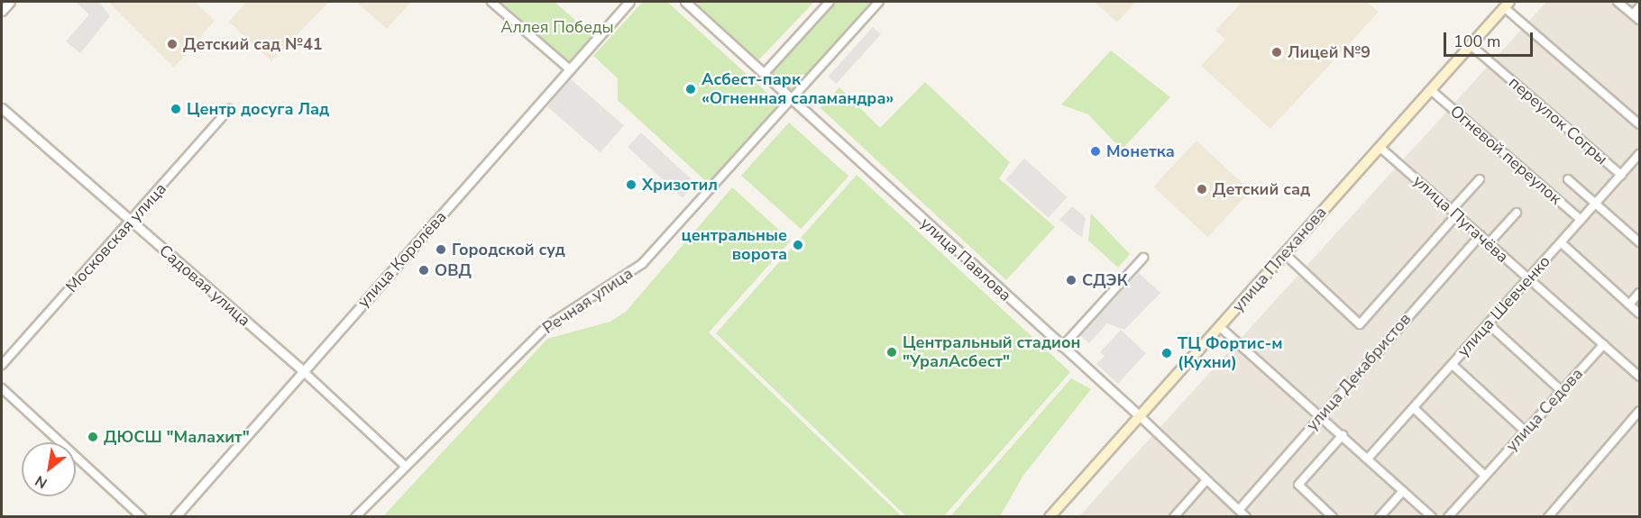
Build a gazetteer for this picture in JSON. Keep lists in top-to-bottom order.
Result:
{
  "streets": {
    "main road": ["улица Плеханова"],
    "street": [
      "переулок Согры",
      "Огневой переулок",
      "улица Пугачёва",
      "Московская улица",
      "улица Королёва",
      "улица Павлова",
      "Садовая улица",
      "Речная улица",
      "улица Шевченко",
      "улица Декабристов",
      "улица Седова"
    ]
  },
  "crossings": [
    ["переулок Согры", "улица Плеханова"],
    ["переулок Согры", "улица Шевченко"],
    ["Огневой переулок", "улица Плеханова"],
    ["Огневой переулок", "улица Шевченко"],
    ["улица Пугачёва", "улица Плеханова"],
    ["улица Пугачёва", "улица Шевченко"],
    ["улица Пугачёва", "улица Декабристов"],
    ["улица Пугачёва", "улица Седова"],
    ["Московская улица", "Садовая улица"],
    ["улица Королёва", "Садовая улица"],
    ["улица Павлова", "улица Плеханова"],
    ["улица Павлова", "Речная улица"],
    ["улица Павлова", "улица Декабристов"],
    ["Садовая улица", "Речная улица"]
  ],
  "parks": ["Аллея Победы"],
  "places": [
    "Детский сад №41",
    "Лицей №9",
    "Асбест-парк «Огненная саламандра»",
    "Центр досуга Лад",
    "Монетка",
    "Хризотил",
    "Детский сад",
    "центральные ворота",
    "Городской суд",
    "ОВД",
    "СДЭК",
    "Центральный стадион \"УралАсбест\"",
    "ТЦ Фортис-м (Кухни)",
    "ДЮСШ \"Малахит\""
  ],
  "scale_bar": "100 m",
  "north": "bottom left"
}
